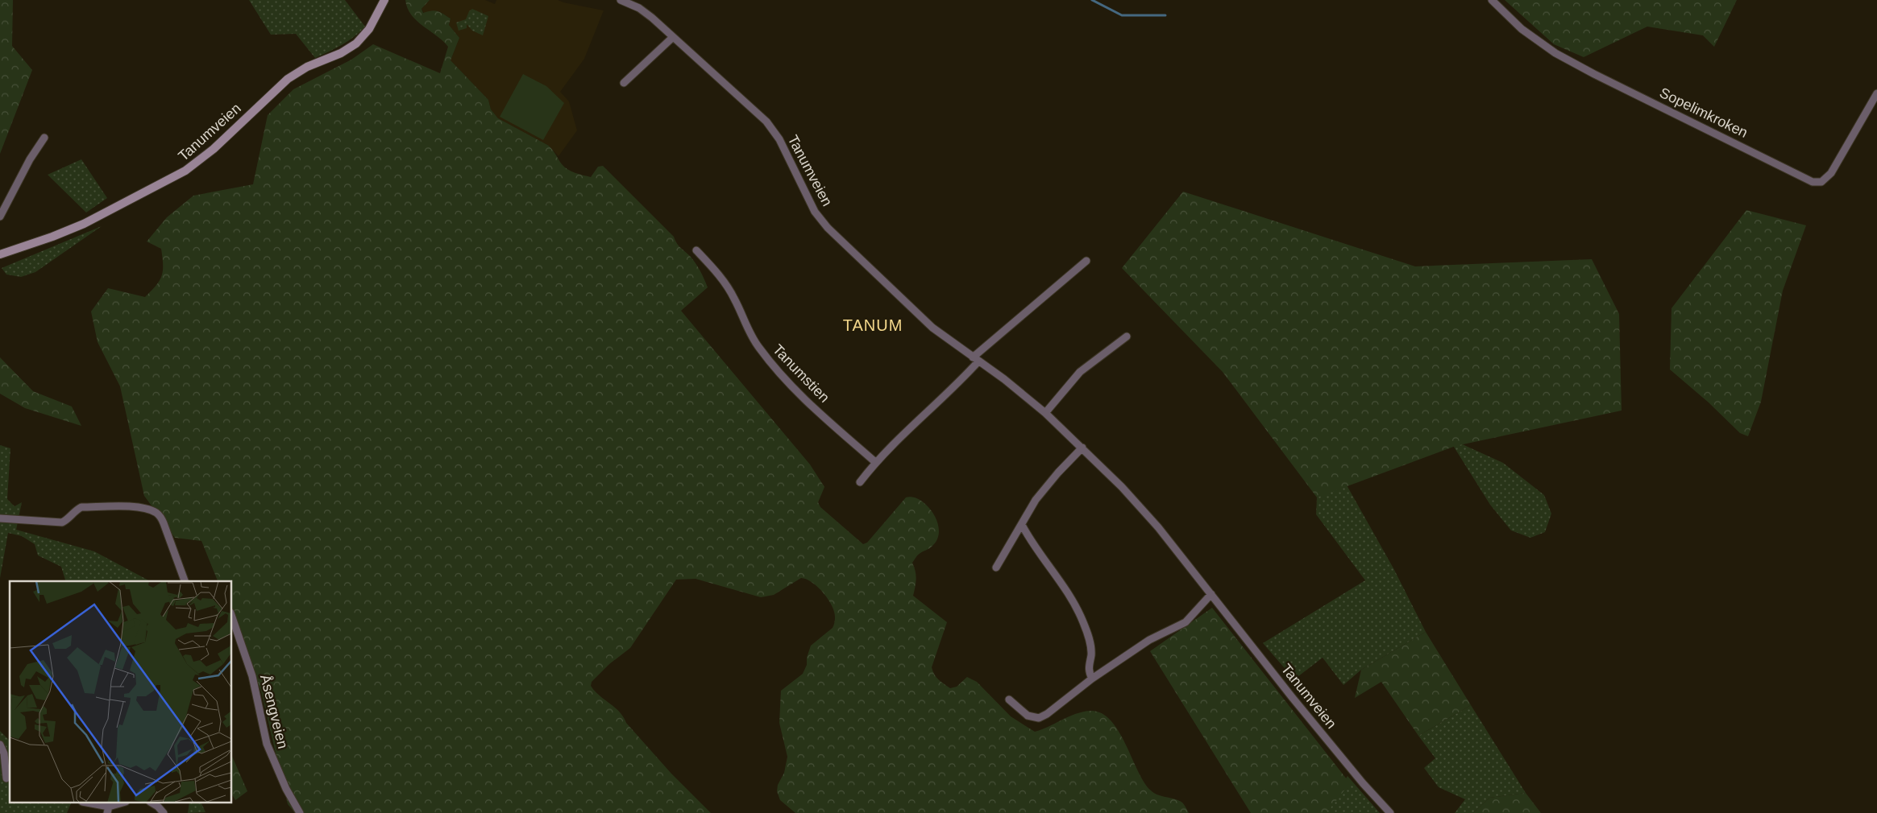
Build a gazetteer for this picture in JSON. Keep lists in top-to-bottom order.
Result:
{
  "streets": {
    "main road": ["Tanumveien"],
    "street": ["Sopelimkroken", "Tanumstien", "Åsengveien"]
  },
  "districts": ["TANUM"]
}
